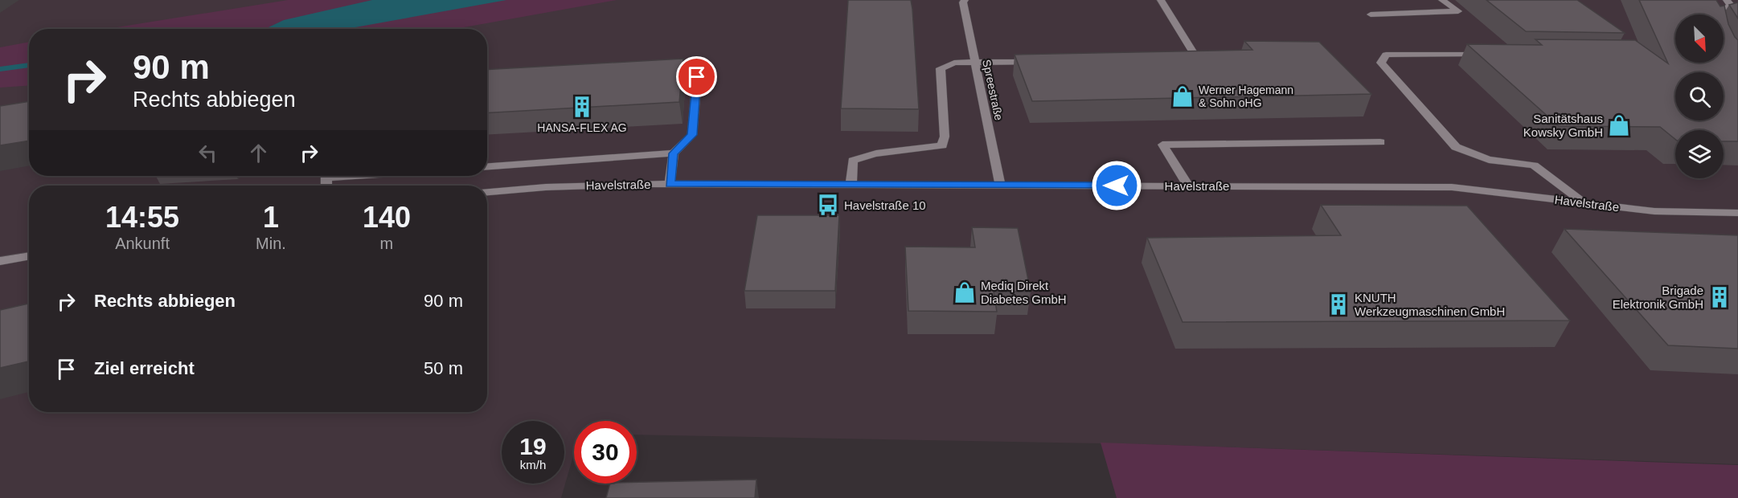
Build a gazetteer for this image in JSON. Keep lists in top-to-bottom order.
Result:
{
  "streets": {
    "street": ["Spreestraße", "Havelstraße"]
  },
  "crossings": [
    ["Spreestraße", "Havelstraße"]
  ],
  "places": {
    "shop": ["Werner Hagemann & Sohn oHG", "Sanitätshaus Kowsky GmbH", "Mediq Direkt Diabetes GmbH"],
    "building": ["HANSA-FLEX AG", "Brigade Elektronik GmbH", "KNUTH Werkzeugmaschinen GmbH"],
    "bus stop": ["Havelstraße 10"]
  },
  "north": "bottom right",
  "page": {
    "turn": ["90 m", "Rechts abbiegen"],
    "eta": [
      "14:55",
      "Ankunft",
      "1",
      "Min.",
      "140",
      "m"
    ],
    "list": [
      {
        "name": "Rechts abbiegen",
        "value": "90 m"
      },
      {
        "name": "Ziel erreicht",
        "value": "50 m"
      }
    ],
    "speed": "19 km/h",
    "limit": "30"
  }
}
